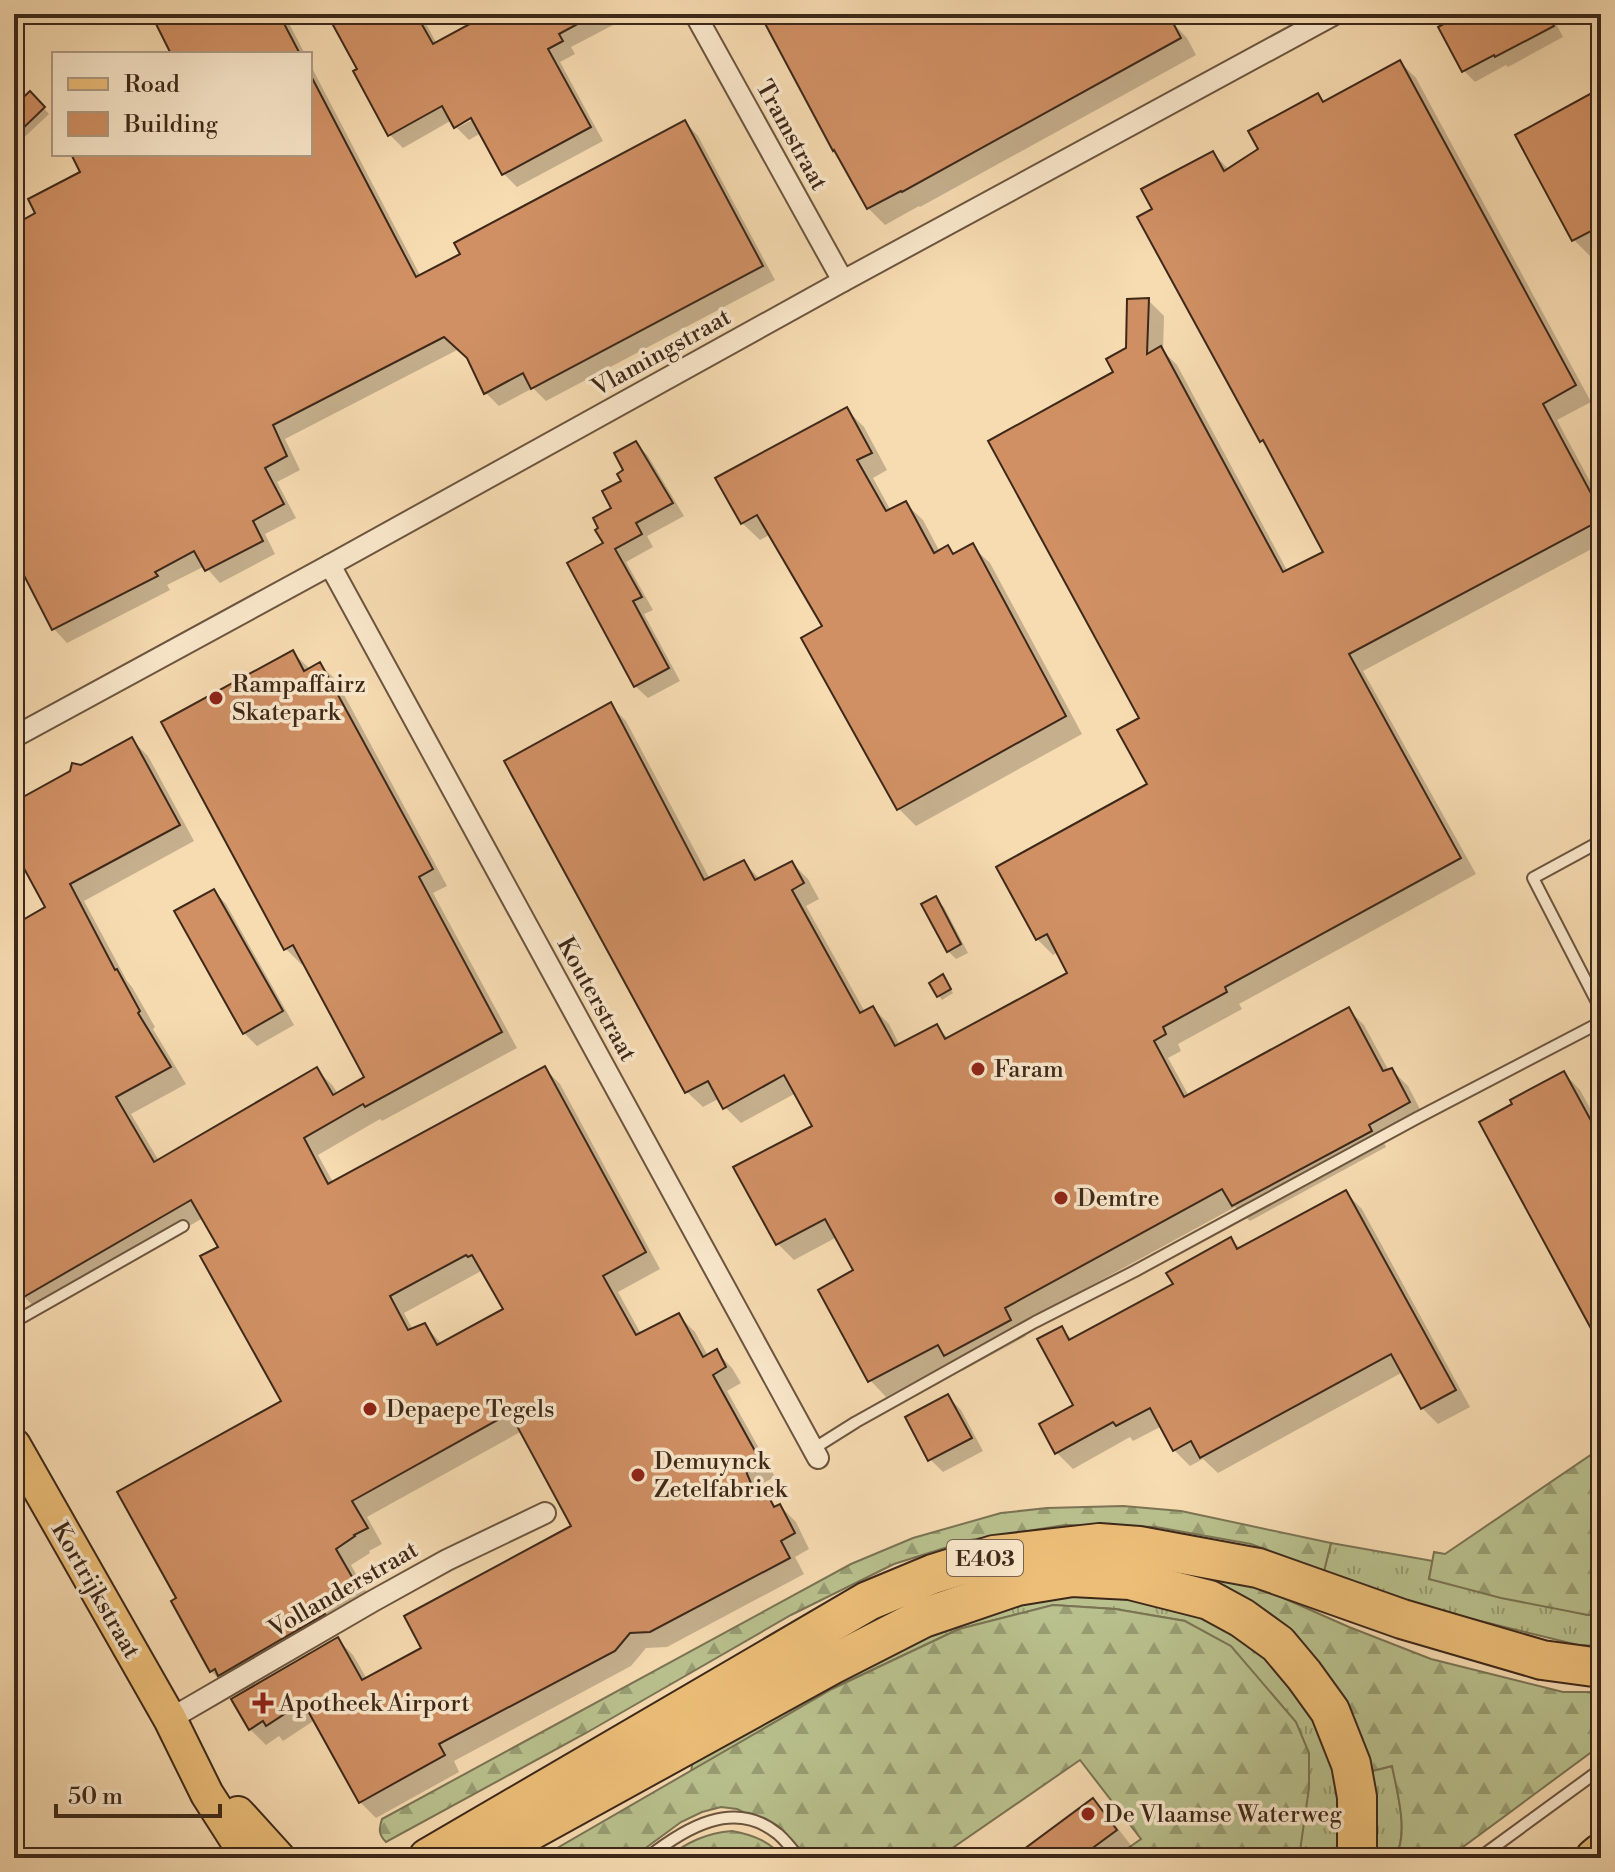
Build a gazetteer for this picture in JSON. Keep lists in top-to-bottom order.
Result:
{
  "streets": {
    "highway": ["E403"],
    "main road": ["Kortrijkstraat"],
    "street": [
      "Tramstraat",
      "Vlamingstraat",
      "Kouterstraat",
      "Vollanderstraat"
    ]
  },
  "crossings": [
    ["Tramstraat", "Vlamingstraat"],
    ["Vlamingstraat", "Kouterstraat"],
    ["Vollanderstraat", "Kortrijkstraat"]
  ],
  "places": {
    "other": [
      "Rampaffairz Skatepark",
      "Faram",
      "Demtre",
      "Depaepe Tegels",
      "Demuynck Zetelfabriek",
      "De Vlaamse Waterweg"
    ],
    "health": ["Apotheek Airport"]
  },
  "legend": ["Road", "Building"],
  "scale_bar": "50 m"
}
